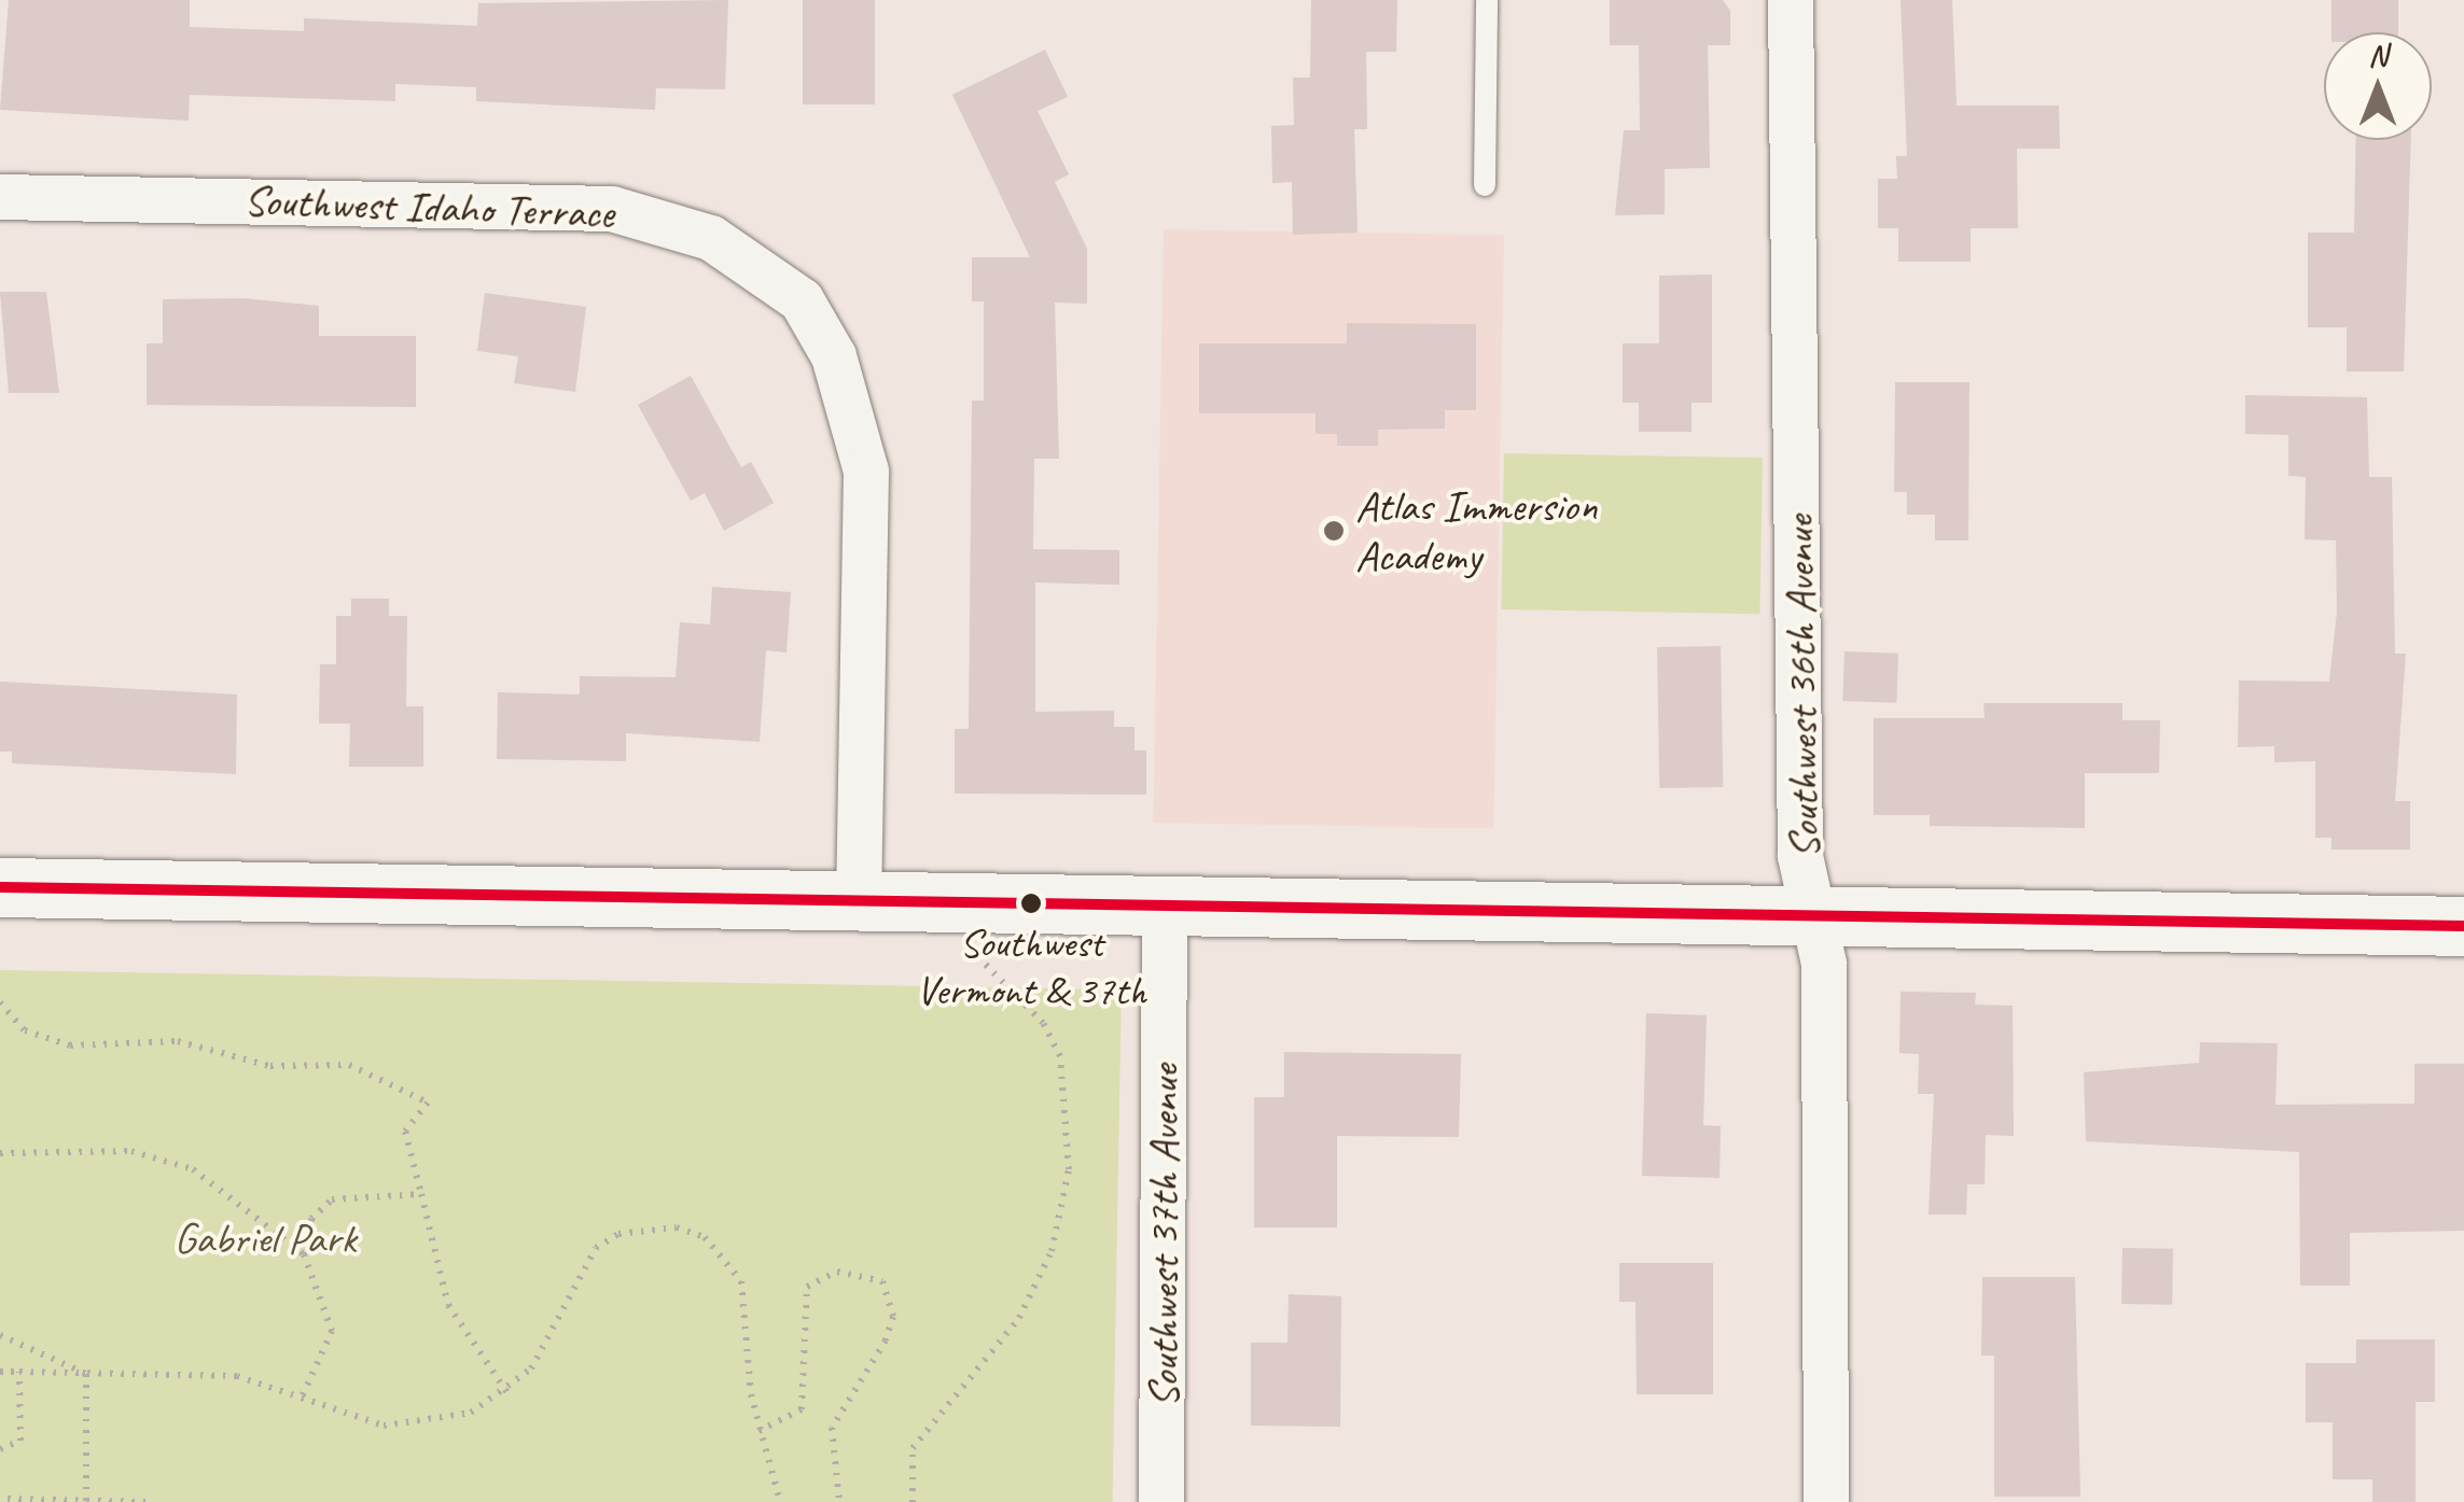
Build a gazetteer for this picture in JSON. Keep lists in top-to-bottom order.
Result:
{
  "streets": {
    "street": ["Southwest Idaho Terrace", "Southwest 36th Avenue", "Southwest 37th Avenue"]
  },
  "parks": ["Gabriel Park"],
  "places": ["Atlas Immersion Academy", "Southwest Vermont & 37th"],
  "north": "top"
}
